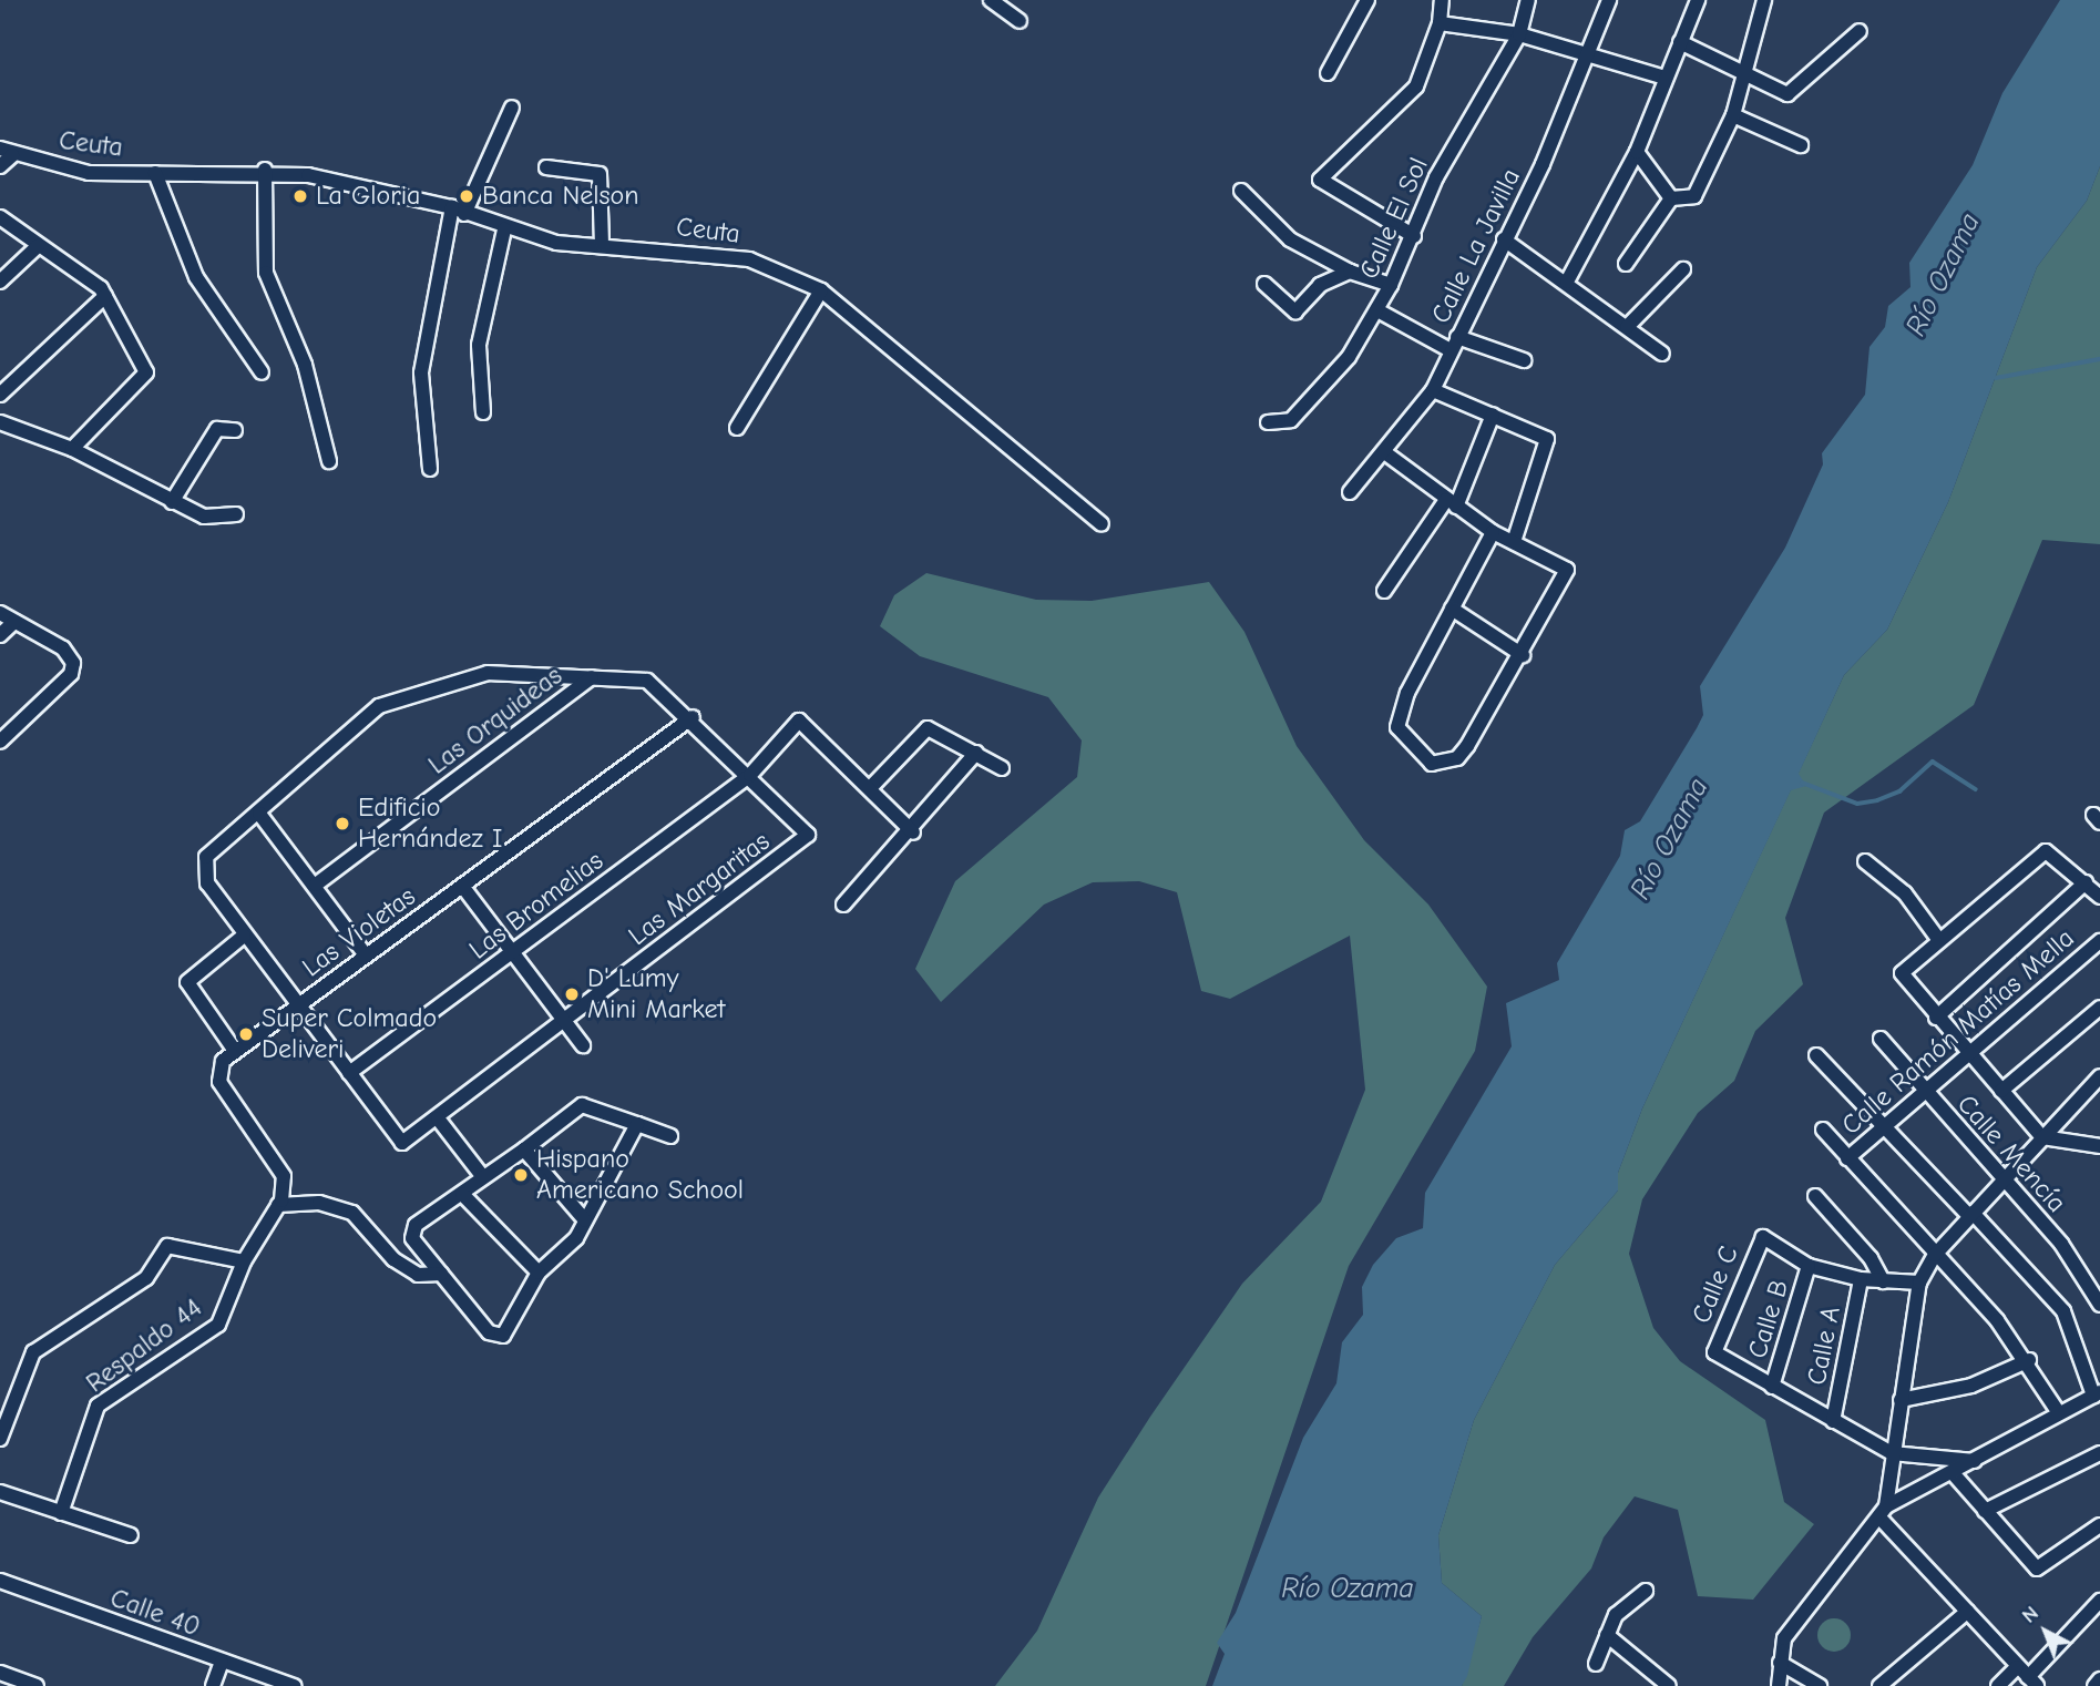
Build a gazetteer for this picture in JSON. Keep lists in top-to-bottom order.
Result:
{
  "streets": {
    "street": [
      "Ceuta",
      "Calle El Sol",
      "Calle La Javilla",
      "Las Orquideas",
      "Las Margaritas",
      "Las Bromelias",
      "Las Violetas",
      "Calle Ramón Matías Mella",
      "Calle Mencía",
      "Calle C",
      "Calle B",
      "Respaldo 44",
      "Calle A",
      "Calle 40"
    ]
  },
  "crossings": [
    ["Las Margaritas", "Las Bromelias"],
    ["Calle Ramón Matías Mella", "Calle Mencía"],
    ["Calle C", "Calle B"]
  ],
  "water": ["Río Ozama"],
  "places": [
    "La Gloria",
    "Banca Nelson",
    "Edificio Hernández I",
    "D' Lumy Mini Market",
    "Super Colmado Deliveri",
    "Hispano Americano School"
  ],
  "north": "top left"
}
